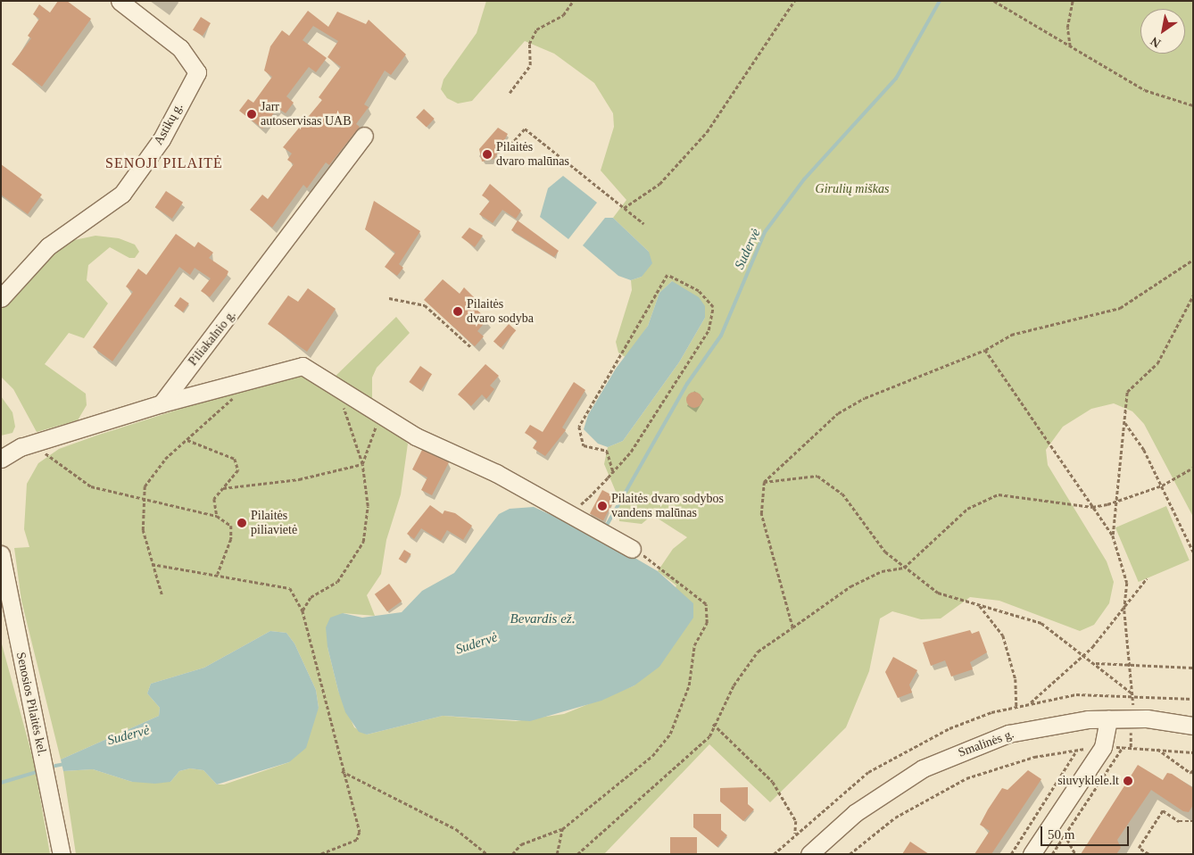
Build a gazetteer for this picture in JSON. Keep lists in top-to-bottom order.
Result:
{
  "streets": {
    "street": [
      "Astikų g.",
      "Piliakalnio g.",
      "Senosios Pilaitės kel.",
      "Smalinės g."
    ]
  },
  "districts": ["SENOJI PILAITĖ"],
  "water": ["Sudervė", "Bevardis ež."],
  "parks": ["Girulių miškas"],
  "places": [
    "Jarr autoservisas UAB",
    "Pilaitės dvaro malūnas",
    "Pilaitės dvaro sodyba",
    "Pilaitės dvaro sodybos vandens malūnas",
    "Pilaitės piliavietė",
    "siuvyklele.lt"
  ],
  "scale_bar": "50 m",
  "north": "bottom left"
}
